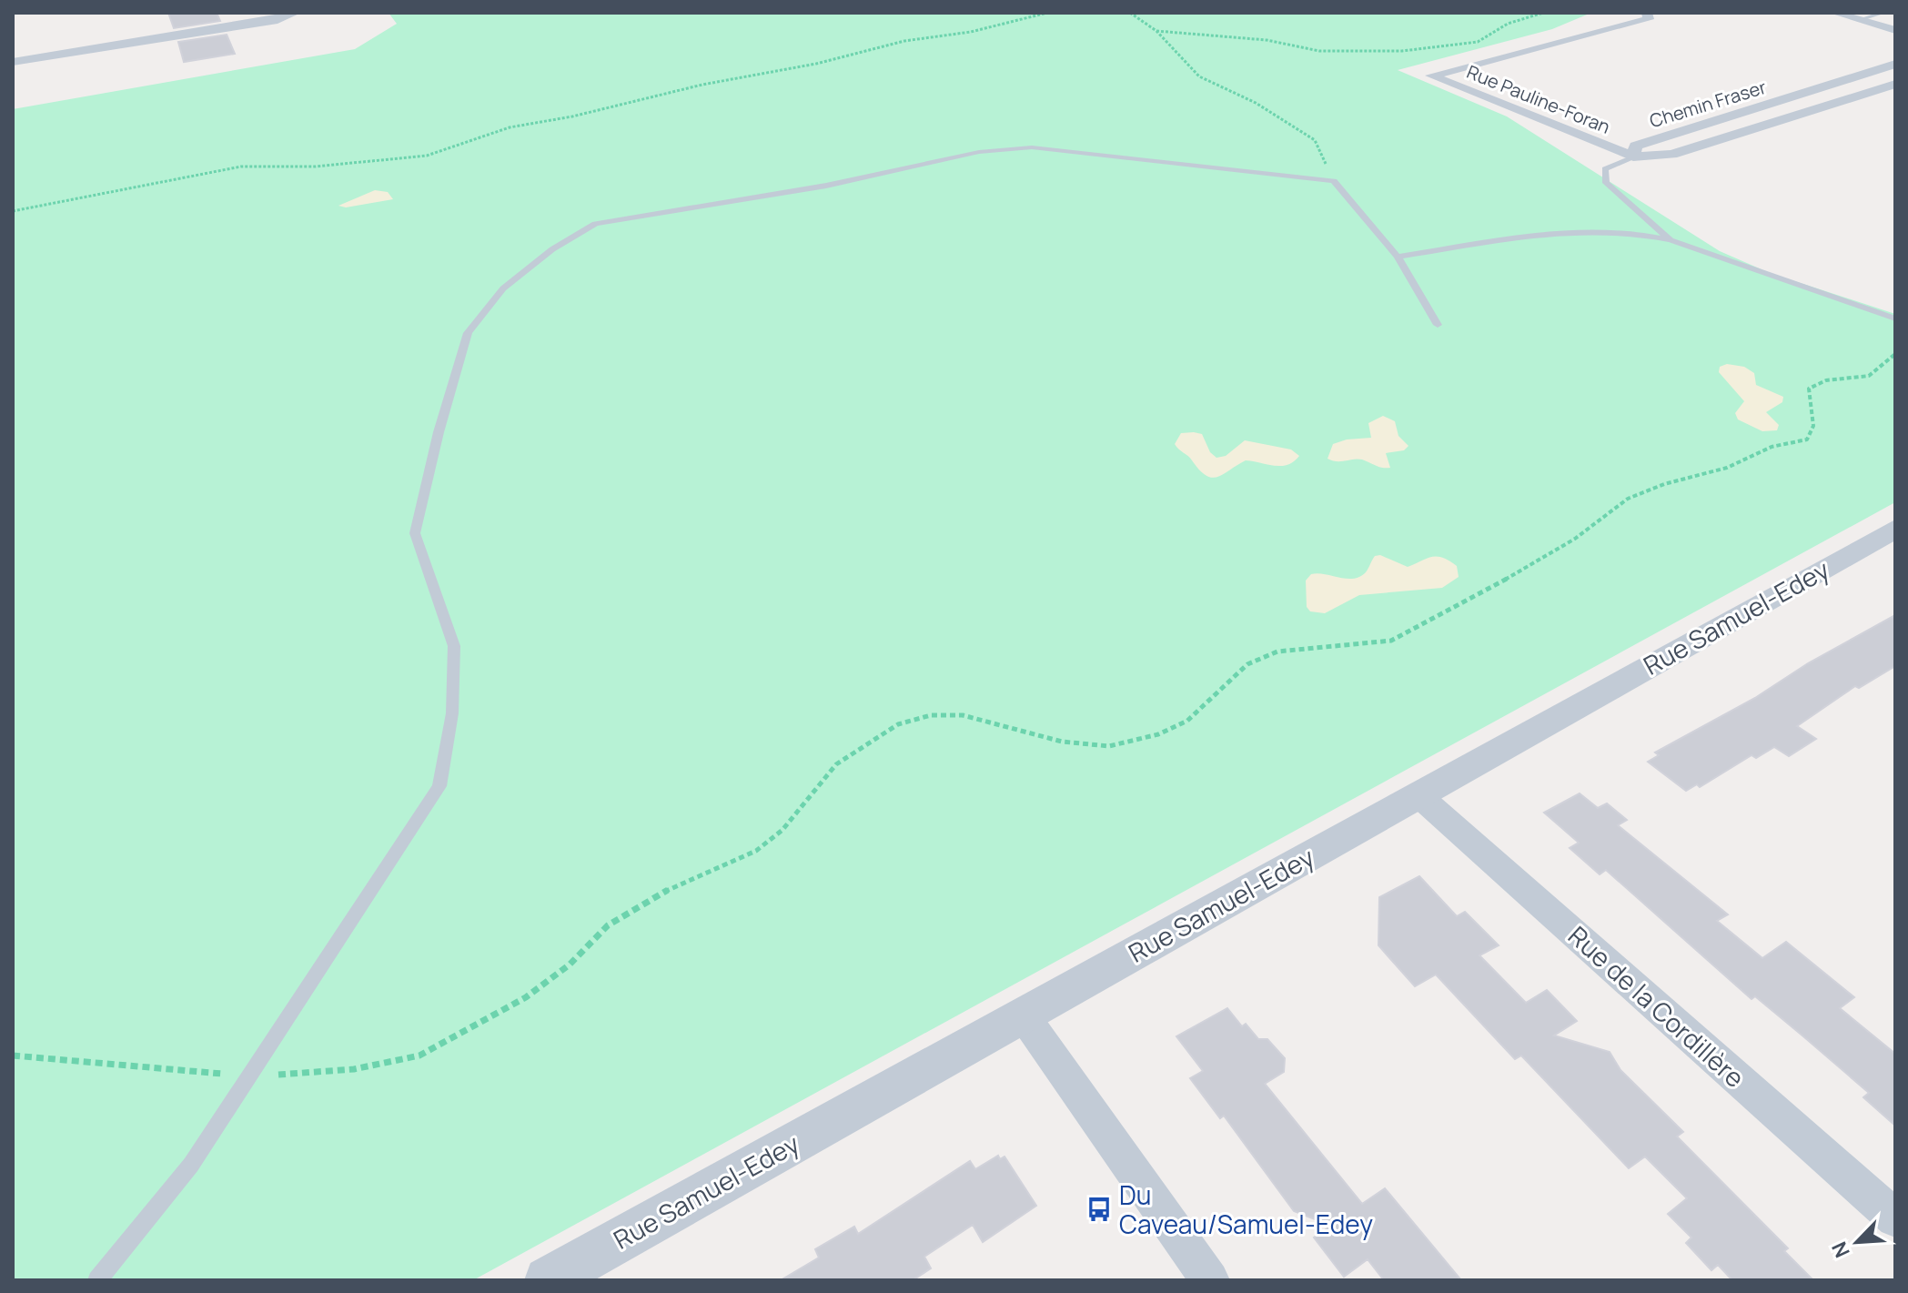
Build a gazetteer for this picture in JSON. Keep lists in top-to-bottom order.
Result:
{
  "streets": {
    "street": [
      "Rue Pauline-Foran",
      "Chemin Fraser",
      "Rue Samuel-Edey",
      "Rue de la Cordillère"
    ]
  },
  "crossings": [
    ["Rue Pauline-Foran", "Chemin Fraser"],
    ["Rue Samuel-Edey", "Rue de la Cordillère"]
  ],
  "places": {
    "bus stop": ["Du Caveau/Samuel-Edey"]
  },
  "north": "bottom left"
}
